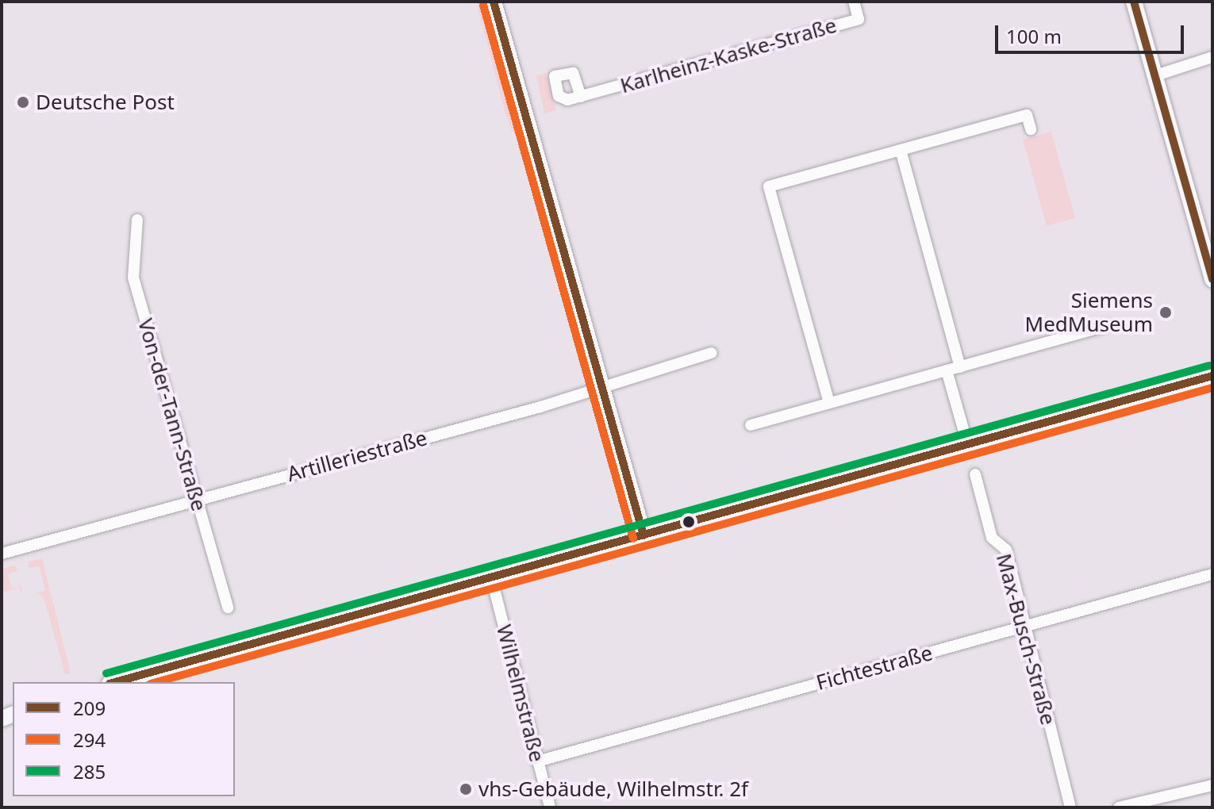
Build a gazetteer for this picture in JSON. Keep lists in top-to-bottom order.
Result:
{
  "streets": {
    "street": [
      "Karlheinz-Kaske-Straße",
      "Von-der-Tann-Straße",
      "Artilleriestraße",
      "Max-Busch-Straße",
      "Fichtestraße",
      "Wilhelmstraße"
    ]
  },
  "crossings": [
    ["Von-der-Tann-Straße", "Artilleriestraße"],
    ["Max-Busch-Straße", "Fichtestraße"],
    ["Fichtestraße", "Wilhelmstraße"]
  ],
  "places": ["Deutsche Post", "Siemens MedMuseum", "vhs-Gebäude, Wilhelmstr. 2f"],
  "lines": ["transit line 209", "transit line 294", "transit line 285"],
  "legend": ["209", "294", "285"],
  "scale_bar": "100 m"
}
